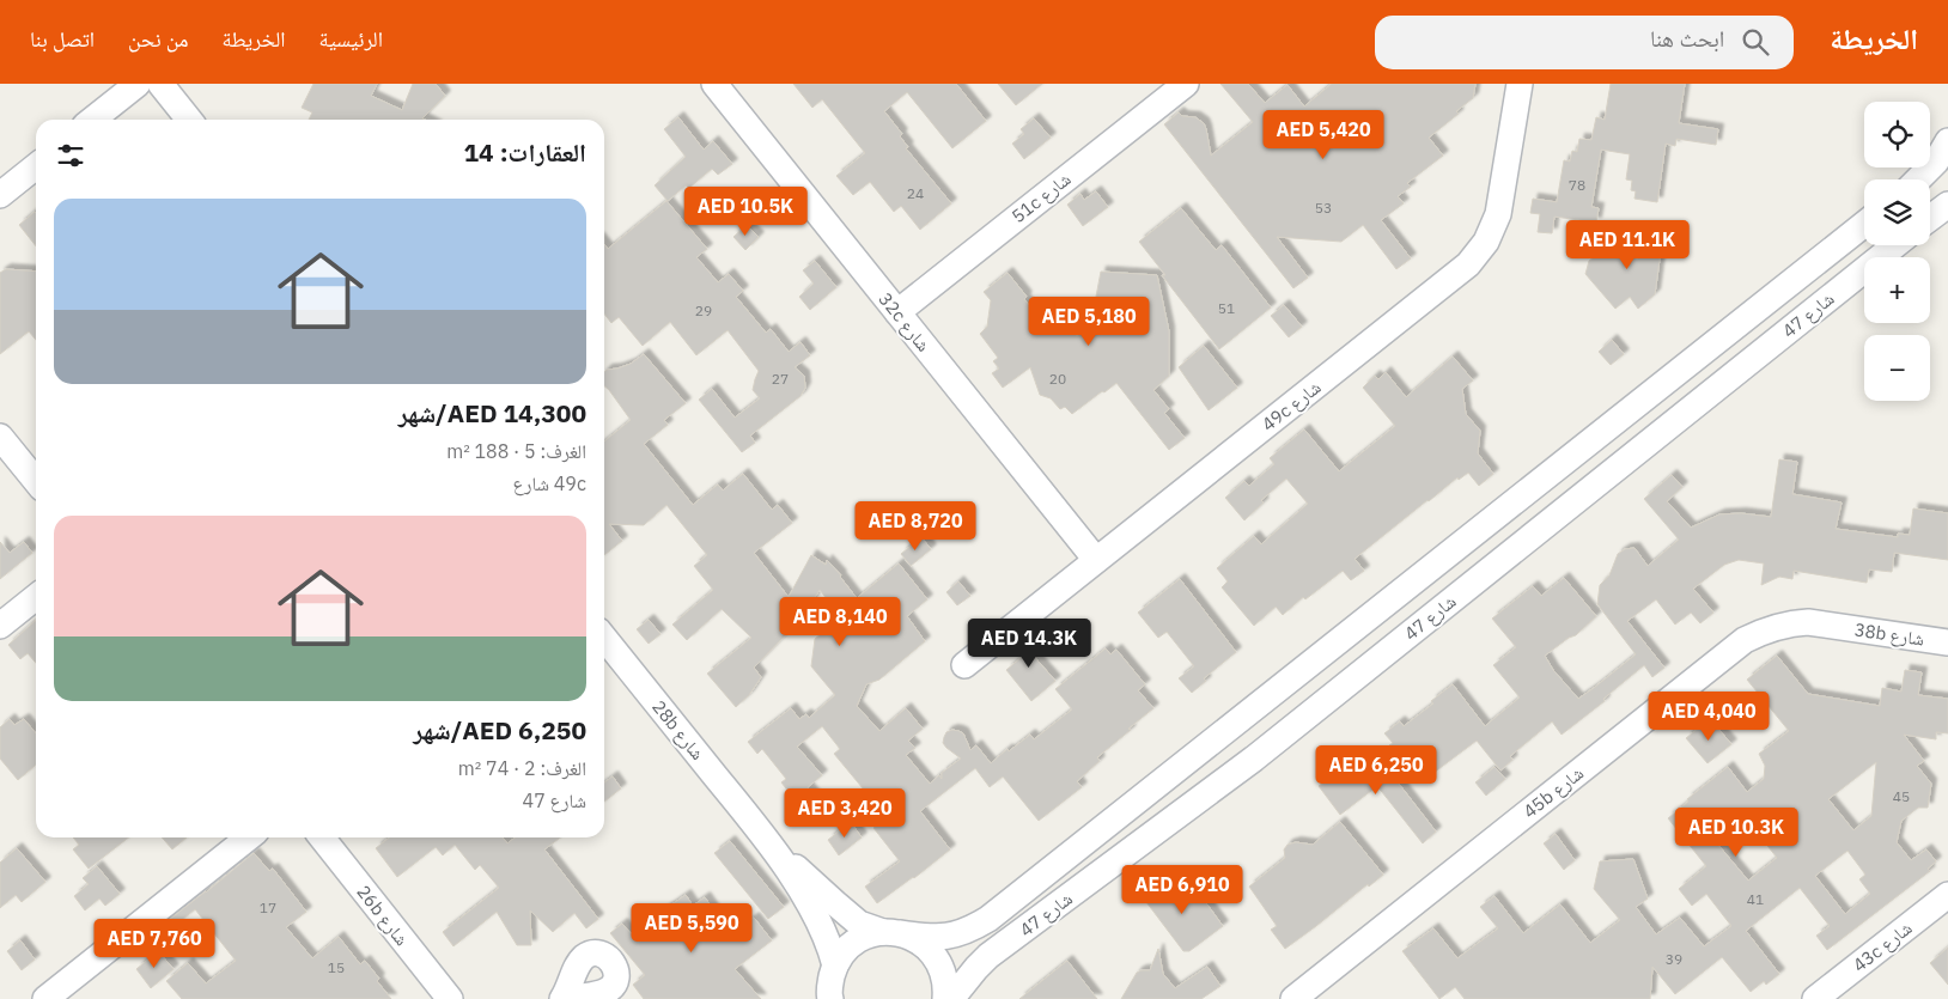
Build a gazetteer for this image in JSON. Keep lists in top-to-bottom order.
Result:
{
  "streets": {
    "street": [
      "51c شارع",
      "شارع 47",
      "32c شارع",
      "49c شارع",
      "38b شارع",
      "28b شارع",
      "45b شارع",
      "26b شارع",
      "43c شارع"
    ]
  },
  "crossings": [
    ["51c شارع", "32c شارع"],
    ["شارع 47", "28b شارع"],
    ["32c شارع", "49c شارع"],
    ["38b شارع", "45b شارع"]
  ],
  "house_numbers": [
    "78",
    "24",
    "53",
    "51",
    "29",
    "27",
    "20",
    "45",
    "41",
    "17",
    "39",
    "15"
  ],
  "page": {
    "header": "الخريطة",
    "search": "ابحث هنا",
    "nav": [
      "الرئيسية",
      "الخريطة",
      "من نحن",
      "اتصل بنا"
    ],
    "map_buttons": ["+", "−"],
    "price": [
      "AED 5,420",
      "AED 10.5K",
      "AED 11.1K",
      "AED 5,180",
      "AED 8,720",
      "AED 8,140",
      "AED 14.3K",
      "AED 4,040",
      "AED 6,250",
      "AED 3,420",
      "AED 10.3K",
      "AED 6,910",
      "AED 5,590",
      "AED 7,760"
    ],
    "heading": "العقارات: 14",
    "list": [
      {
        "name": "AED 14,300/شهر",
        "note": "الغرف: 5 · 188 m² · 49c شارع"
      },
      {
        "name": "AED 6,250/شهر",
        "note": "الغرف: 2 · 74 m² · شارع 47"
      }
    ]
  }
}
